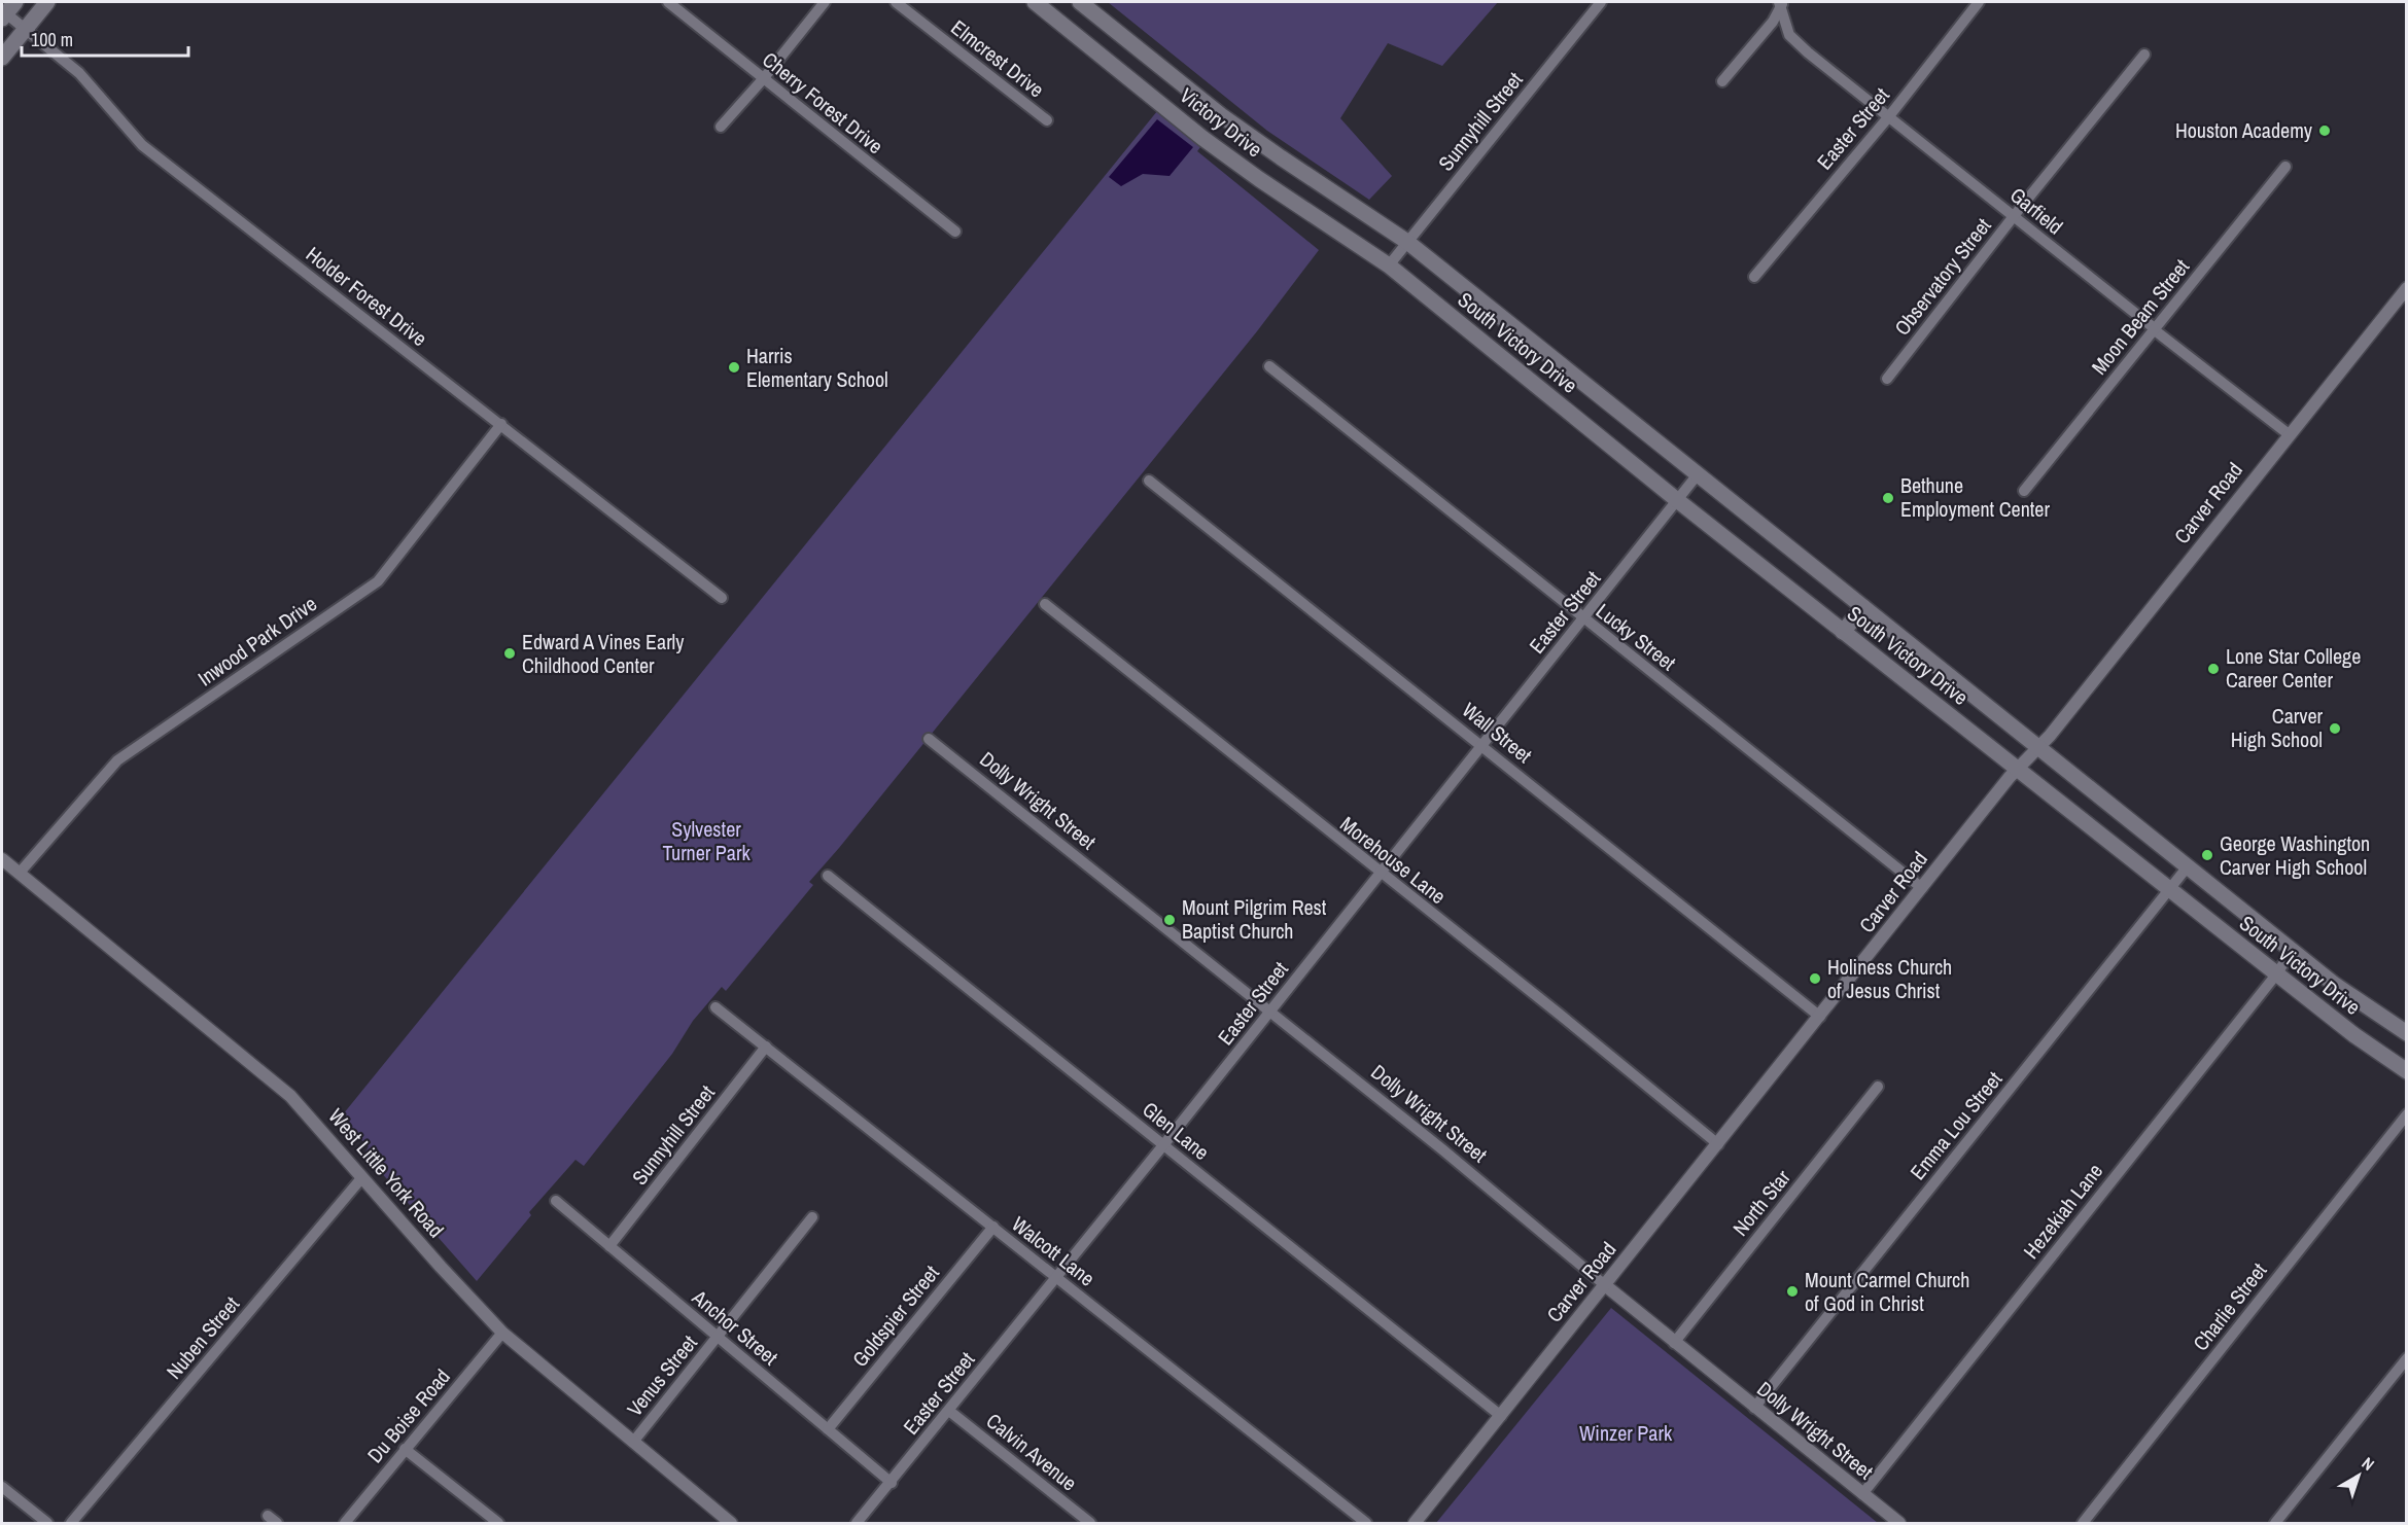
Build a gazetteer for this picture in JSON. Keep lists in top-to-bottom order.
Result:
{
  "streets": {
    "main road": ["Victory Drive", "South Victory Drive"],
    "street": [
      "Elmcrest Drive",
      "Cherry Forest Drive",
      "Sunnyhill Street",
      "Easter Street",
      "Garfield",
      "Observatory Street",
      "Holder Forest Drive",
      "Moon Beam Street",
      "Carver Road",
      "Lucky Street",
      "Inwood Park Drive",
      "Wall Street",
      "Dolly Wright Street",
      "Morehouse Lane",
      "Emma Lou Street",
      "Glen Lane",
      "West Little York Road",
      "North Star",
      "Hezekiah Lane",
      "Walcott Lane",
      "Charlie Street",
      "Goldspier Street",
      "Anchor Street",
      "Nuben Street",
      "Venus Street",
      "Du Boise Road",
      "Calvin Avenue"
    ]
  },
  "crossings": [
    ["Sunnyhill Street", "Victory Drive"],
    ["Sunnyhill Street", "South Victory Drive"],
    ["Sunnyhill Street", "Walcott Lane"],
    ["Sunnyhill Street", "Anchor Street"],
    ["Victory Drive", "South Victory Drive"],
    ["Easter Street", "Garfield"],
    ["Easter Street", "South Victory Drive"],
    ["Easter Street", "Lucky Street"],
    ["Easter Street", "Wall Street"],
    ["Easter Street", "Dolly Wright Street"],
    ["Easter Street", "Morehouse Lane"],
    ["Easter Street", "Glen Lane"],
    ["Easter Street", "Walcott Lane"],
    ["Easter Street", "Anchor Street"],
    ["Easter Street", "Calvin Avenue"],
    ["Garfield", "Observatory Street"],
    ["Garfield", "Moon Beam Street"],
    ["Garfield", "Carver Road"],
    ["Holder Forest Drive", "Inwood Park Drive"],
    ["South Victory Drive", "Carver Road"],
    ["South Victory Drive", "Emma Lou Street"],
    ["South Victory Drive", "Hezekiah Lane"],
    ["Carver Road", "Lucky Street"],
    ["Carver Road", "Wall Street"],
    ["Carver Road", "Dolly Wright Street"],
    ["Carver Road", "Morehouse Lane"],
    ["Carver Road", "Glen Lane"],
    ["Inwood Park Drive", "West Little York Road"],
    ["Dolly Wright Street", "Emma Lou Street"],
    ["Dolly Wright Street", "North Star"],
    ["Dolly Wright Street", "Hezekiah Lane"],
    ["West Little York Road", "Nuben Street"],
    ["West Little York Road", "Venus Street"],
    ["West Little York Road", "Du Boise Road"],
    ["Walcott Lane", "Goldspier Street"],
    ["Goldspier Street", "Anchor Street"],
    ["Anchor Street", "Venus Street"]
  ],
  "parks": ["Sylvester Turner Park", "Winzer Park"],
  "places": [
    "Houston Academy",
    "Harris Elementary School",
    "Bethune Employment Center",
    "Edward A Vines Early Childhood Center",
    "Lone Star College Career Center",
    "Carver High School",
    "George Washington Carver High School",
    "Mount Pilgrim Rest Baptist Church",
    "Holiness Church of Jesus Christ",
    "Mount Carmel Church of God in Christ"
  ],
  "scale_bar": "100 m",
  "north": "top right"
}
